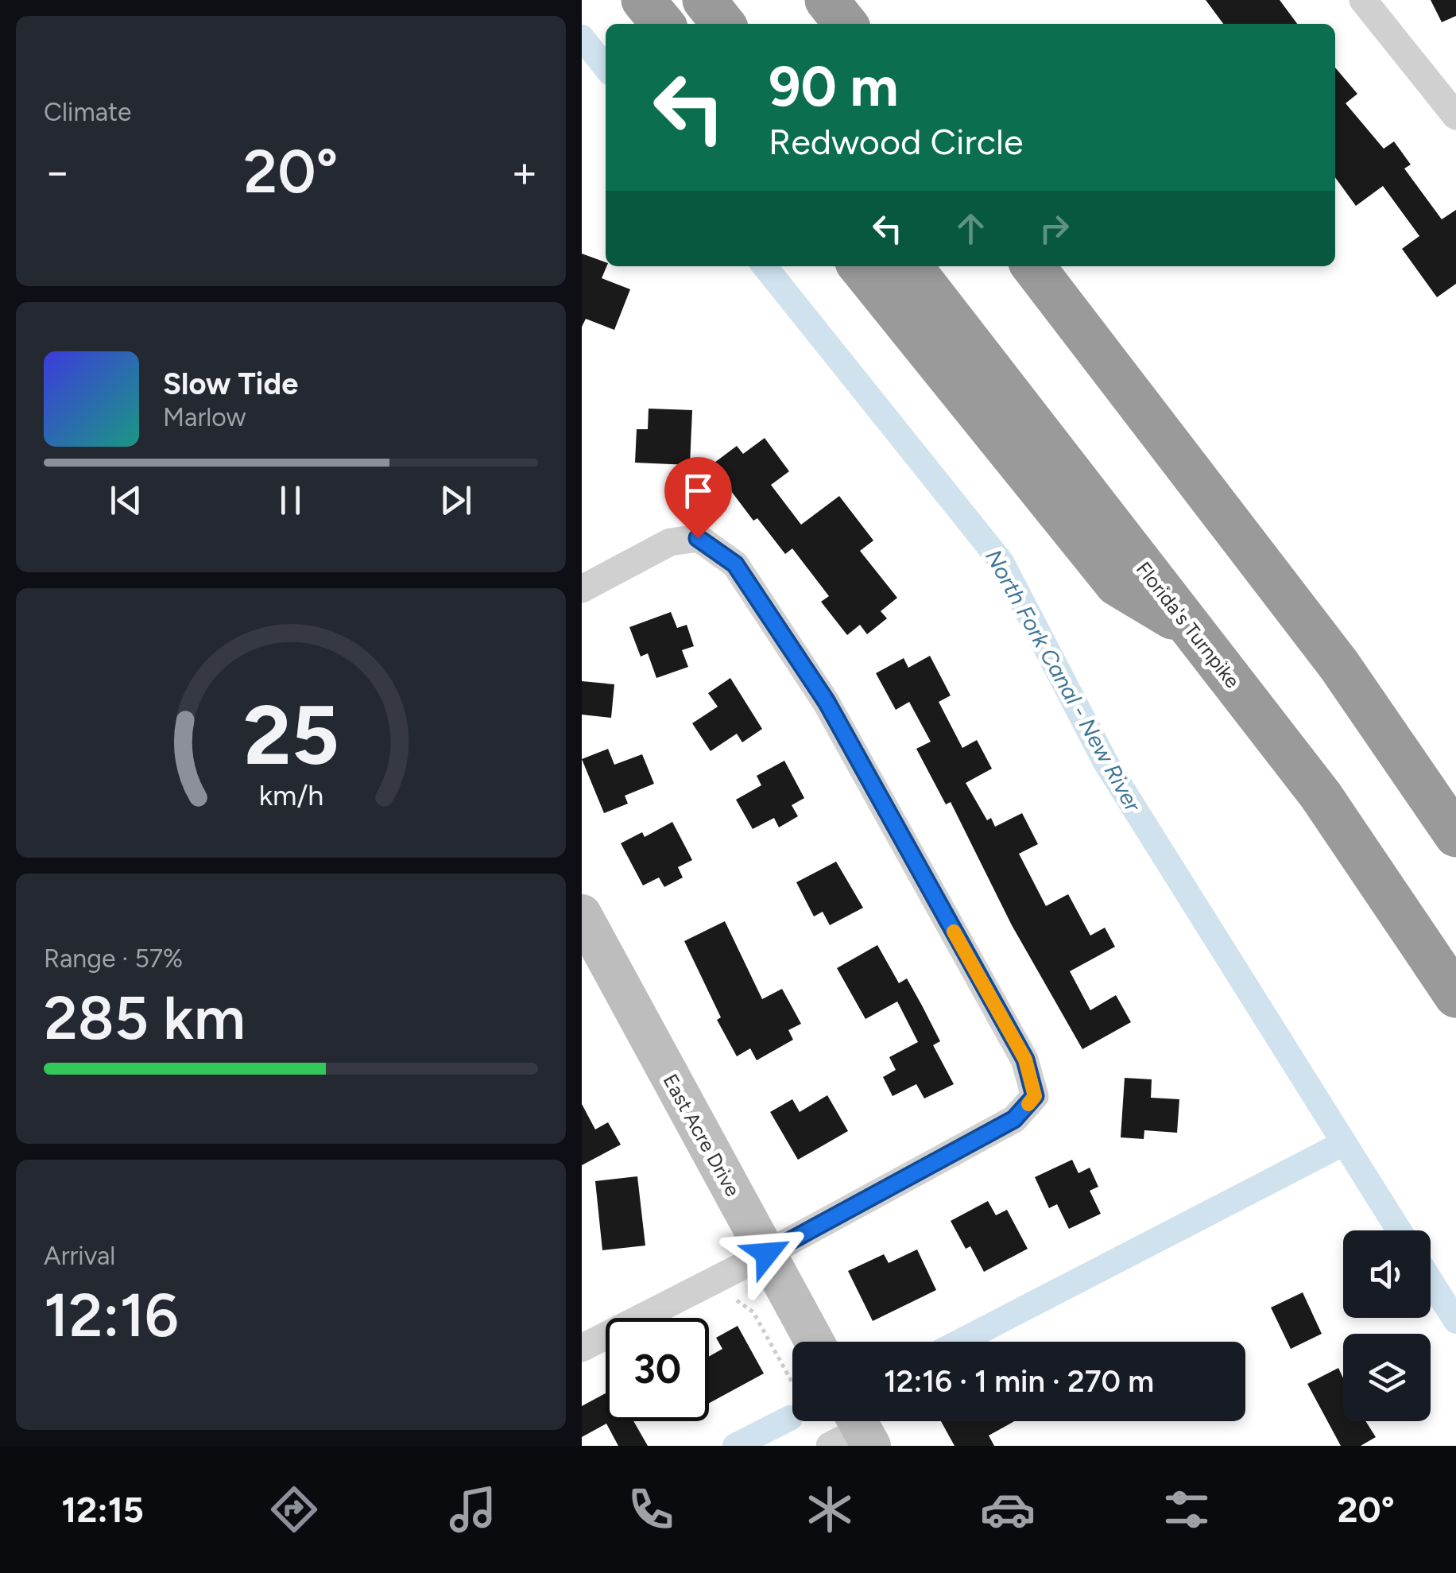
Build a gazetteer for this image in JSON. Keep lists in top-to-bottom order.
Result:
{
  "streets": {
    "highway": ["Florida's Turnpike"],
    "street": ["East Acre Drive"]
  },
  "water": ["North Fork Canal - New River"],
  "page": {
    "tile": [
      "Climate",
      ["Range · 57%", "285 km"],
      ["Arrival", "12:16"]
    ],
    "turn": ["90 m", "Redwood Circle"],
    "heat": ["−", "20°", "+"],
    "song": ["Slow Tide", "Marlow"],
    "limit": "30",
    "trip": "12:16 · 1 min · 270 m",
    "tabs": ["12:15", "20°"],
    "gauge": ["25", "km/h"]
  }
}
